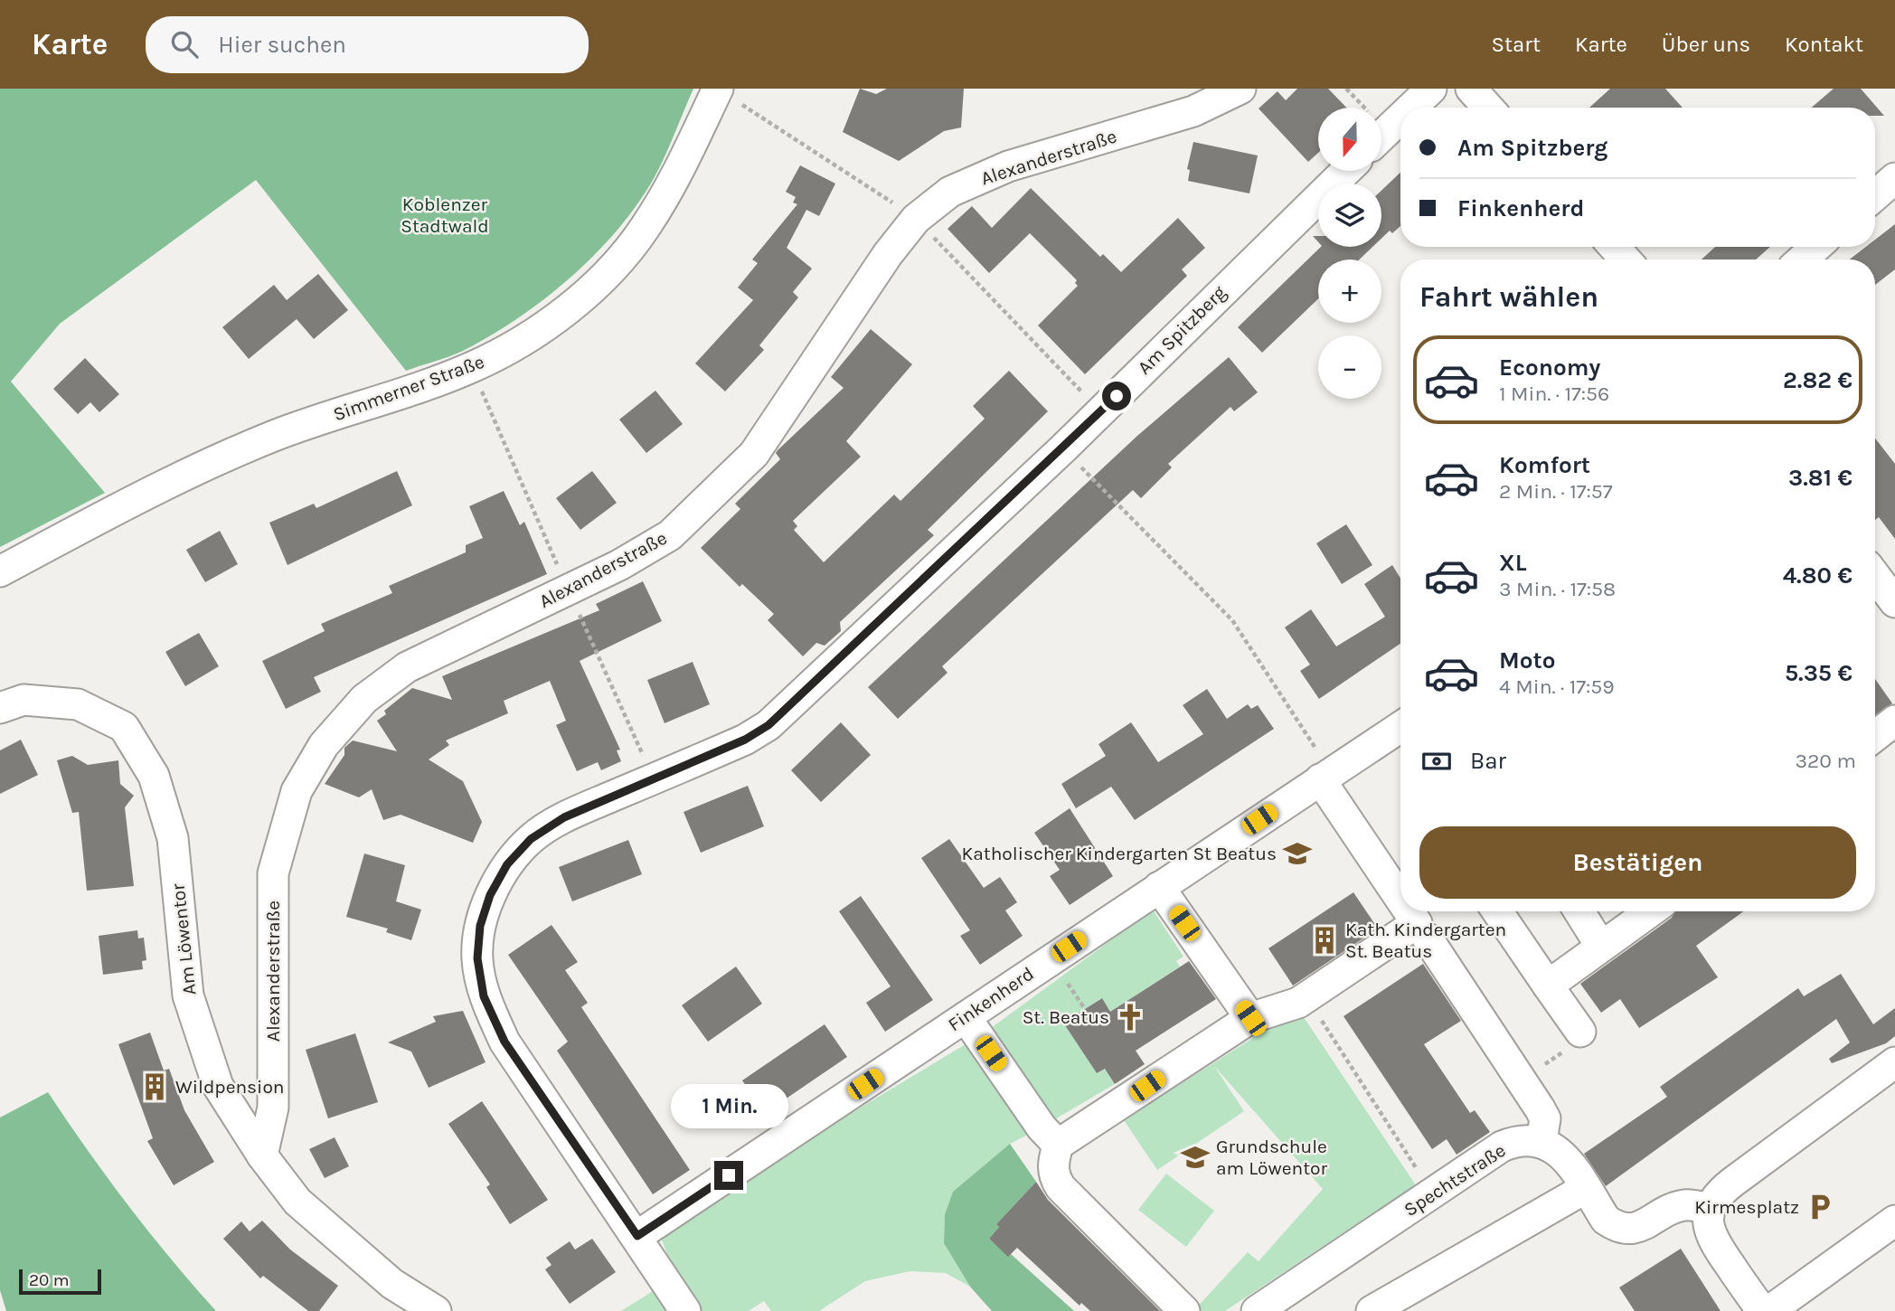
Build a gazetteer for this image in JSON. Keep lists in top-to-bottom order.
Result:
{
  "streets": {
    "street": [
      "Alexanderstraße",
      "Am Spitzberg",
      "Simmerner Straße",
      "Am Löwentor",
      "Finkenherd",
      "Spechtstraße"
    ]
  },
  "crossings": [
    ["Alexanderstraße", "Am Löwentor"],
    ["Am Spitzberg", "Finkenherd"]
  ],
  "parks": ["Koblenzer Stadtwald"],
  "places": {
    "school or university": ["Katholischer Kindergarten St Beatus", "Grundschule am Löwentor"],
    "building": ["Kath. Kindergarten St. Beatus", "Wildpension"],
    "church": ["St. Beatus"],
    "parking": ["Kirmesplatz"]
  },
  "scale_bar": "20 m",
  "north": "bottom",
  "page": {
    "header": "Karte",
    "search": "Hier suchen",
    "nav": [
      "Start",
      "Karte",
      "Über uns",
      "Kontakt"
    ],
    "map_buttons": ["+", "−"],
    "banner": ["Am Spitzberg", "Finkenherd"],
    "heading": "Fahrt wählen",
    "list": [
      {
        "name": "Economy",
        "note": "1 Min. · 17:56",
        "value": "2.82 €"
      },
      {
        "name": "Komfort",
        "note": "2 Min. · 17:57",
        "value": "3.81 €"
      },
      {
        "name": "XL",
        "note": "3 Min. · 17:58",
        "value": "4.80 €"
      },
      {
        "name": "Moto",
        "note": "4 Min. · 17:59",
        "value": "5.35 €"
      }
    ],
    "pay": ["Bar", "320 m"],
    "buttons": "Bestätigen",
    "bubble": "1 Min.",
    "scale": "20 m"
  }
}
